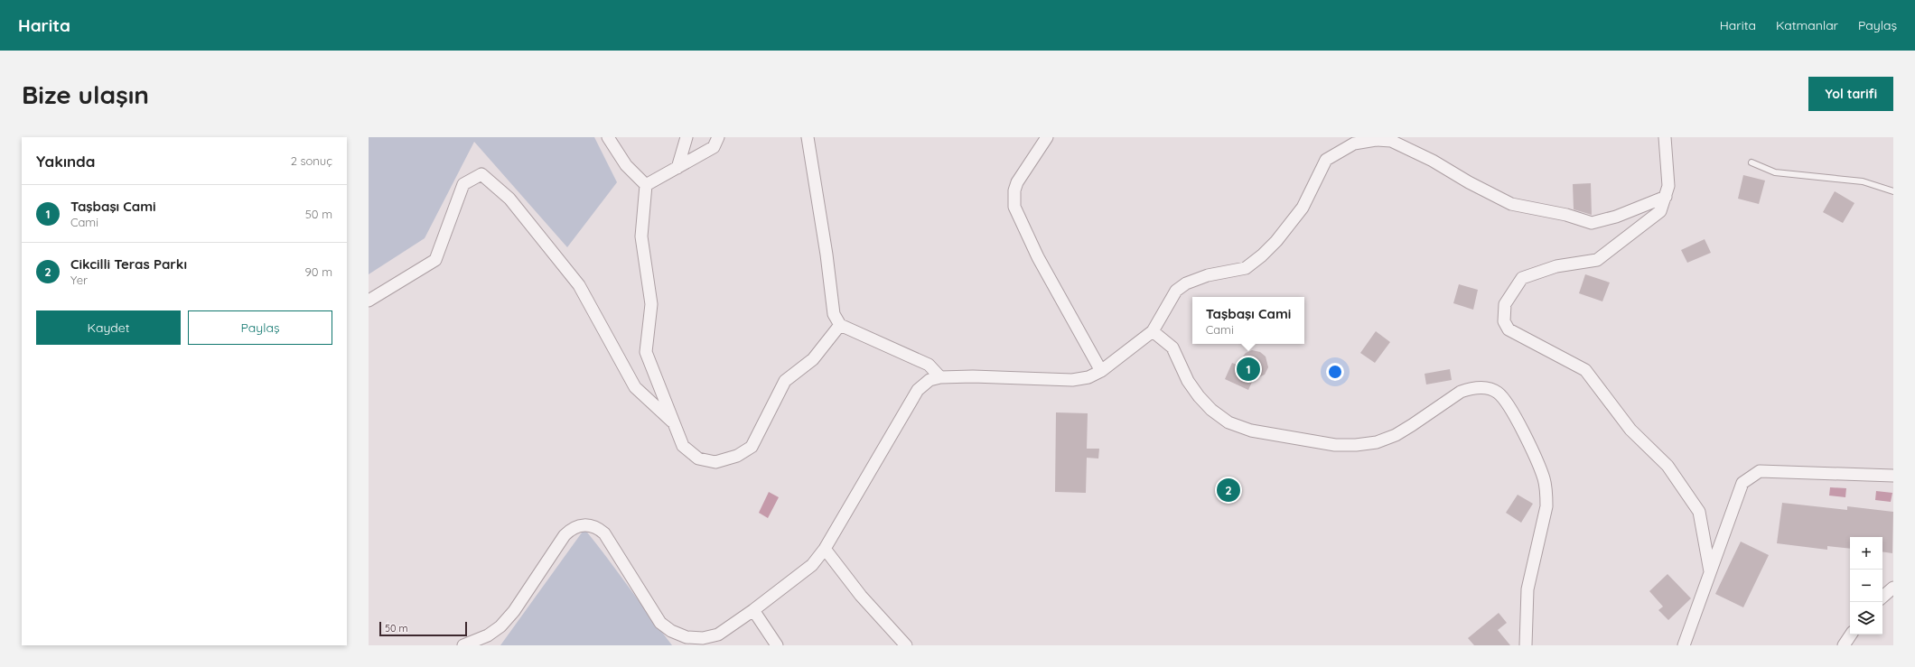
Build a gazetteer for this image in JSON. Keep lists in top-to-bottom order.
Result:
{
  "scale_bar": "50 m",
  "page": {
    "header": "Harita",
    "nav": ["Harita", "Katmanlar", "Paylaş"],
    "buttons": [
      "Yol tarifi",
      ["Kaydet", "Paylaş"]
    ],
    "title": "Bize ulaşın",
    "heading": ["Yakında", "2 sonuç"],
    "list": [
      {
        "mark": "1",
        "name": "Taşbaşı Cami",
        "note": "Cami",
        "value": "50 m"
      },
      {
        "mark": "2",
        "name": "Cikcilli Teras Parkı",
        "note": "Yer",
        "value": "90 m"
      }
    ],
    "popup": ["Taşbaşı Cami", "Cami"],
    "pins": ["1", "2"],
    "map_buttons": ["+", "−"],
    "scale": "50 m"
  }
}
